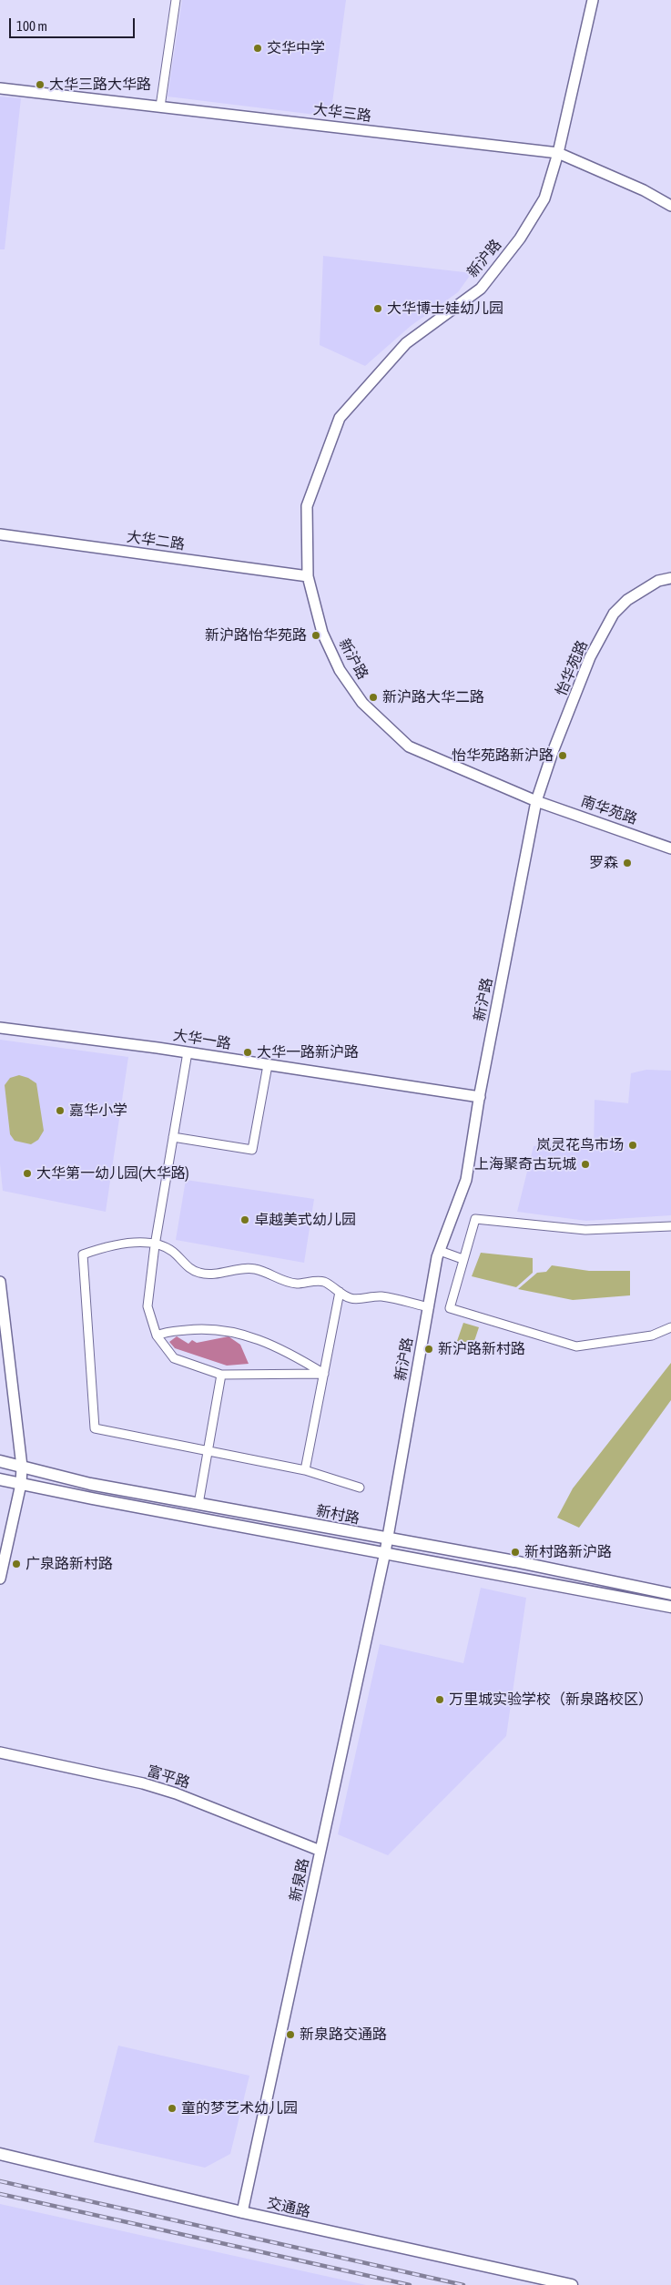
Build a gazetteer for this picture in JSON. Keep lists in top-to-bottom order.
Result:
{
  "streets": {
    "main road": ["新村路", "交通路"],
    "street": [
      "大华三路",
      "新沪路",
      "大华二路",
      "怡华苑路",
      "南华苑路",
      "大华一路",
      "富平路",
      "新泉路"
    ]
  },
  "crossings": [
    ["大华三路", "新沪路"],
    ["新沪路", "大华二路"],
    ["新沪路", "怡华苑路"],
    ["新沪路", "南华苑路"],
    ["新沪路", "大华一路"],
    ["新沪路", "新村路"],
    ["新沪路", "新泉路"],
    ["怡华苑路", "南华苑路"],
    ["新村路", "新泉路"],
    ["富平路", "新泉路"],
    ["新泉路", "交通路"]
  ],
  "places": [
    "交华中学",
    "大华三路大华路",
    "大华博士娃幼儿园",
    "新沪路怡华苑路",
    "新沪路大华二路",
    "怡华苑路新沪路",
    "罗森",
    "大华一路新沪路",
    "嘉华小学",
    "岚灵花鸟市场",
    "上海聚奇古玩城",
    "大华第一幼儿园(大华路)",
    "卓越美式幼儿园",
    "新沪路新村路",
    "新村路新沪路",
    "广泉路新村路",
    "万里城实验学校（新泉路校区）",
    "新泉路交通路",
    "童的梦艺术幼儿园"
  ],
  "scale_bar": "100 m"
}
